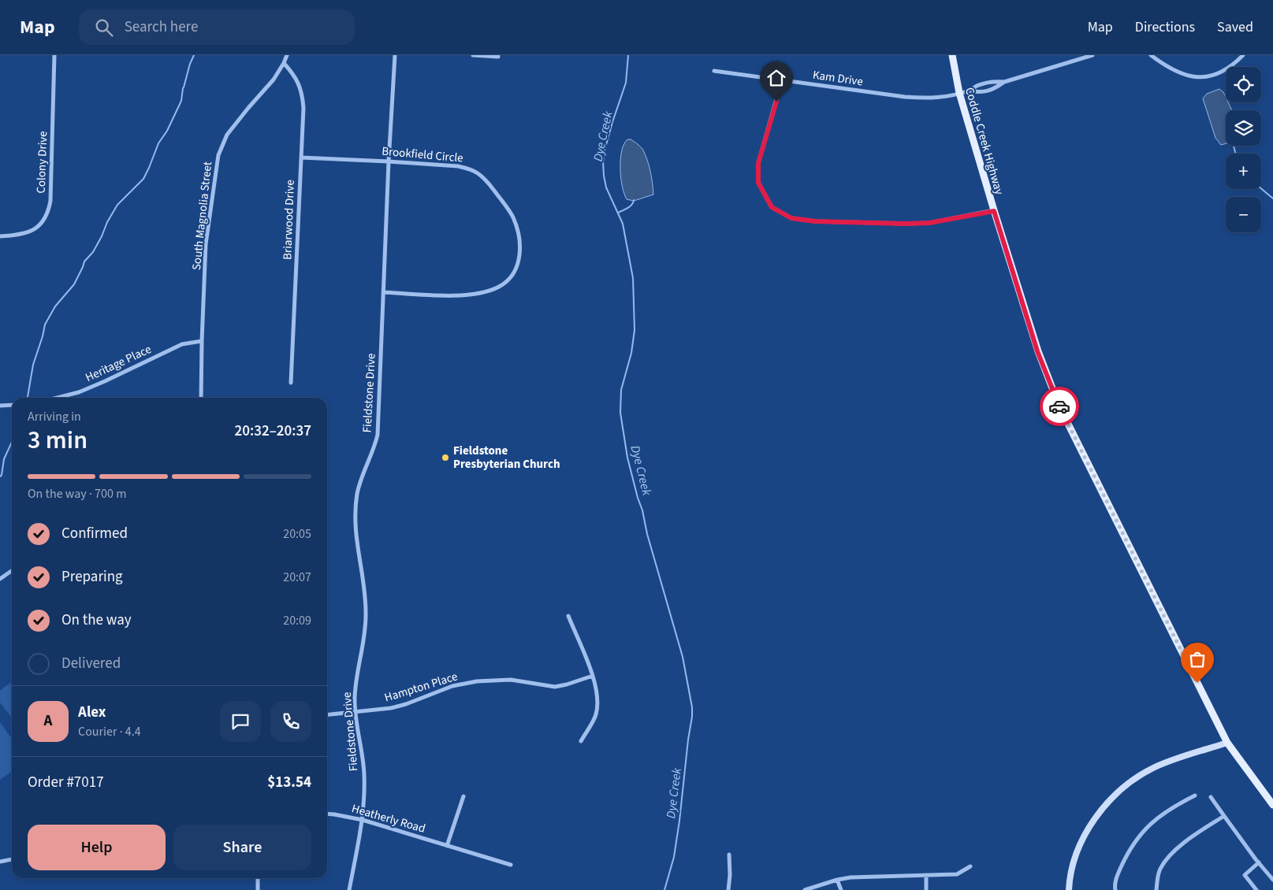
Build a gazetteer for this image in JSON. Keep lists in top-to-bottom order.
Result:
{
  "streets": {
    "main road": ["Coddle Creek Highway"],
    "street": [
      "Kam Drive",
      "Brookfield Circle",
      "Colony Drive",
      "South Magnolia Street",
      "Briarwood Drive",
      "Heritage Place",
      "Fieldstone Drive",
      "Hampton Place",
      "Heatherly Road"
    ]
  },
  "crossings": [
    ["Kam Drive", "Coddle Creek Highway"],
    ["Brookfield Circle", "Briarwood Drive"],
    ["Brookfield Circle", "Fieldstone Drive"],
    ["South Magnolia Street", "Briarwood Drive"],
    ["South Magnolia Street", "Heritage Place"],
    ["Fieldstone Drive", "Hampton Place"],
    ["Fieldstone Drive", "Heatherly Road"]
  ],
  "water": ["Dye Creek"],
  "places": ["Fieldstone Presbyterian Church"],
  "page": {
    "header": "Map",
    "search": "Search here",
    "nav": ["Map", "Directions", "Saved"],
    "map_buttons": ["+", "−"],
    "heading": ["3 min", "Arriving in", "20:32–20:37"],
    "panel": [
      "Alex",
      "Courier · 4.4",
      "Order #7017",
      "$13.54"
    ],
    "bar": "On the way · 700 m",
    "list": [
      ["Confirmed", "20:05"],
      ["Preparing", "20:07"],
      ["On the way", "20:09"],
      "Delivered"
    ],
    "round": "A",
    "buttons": ["Help", "Share"]
  }
}
